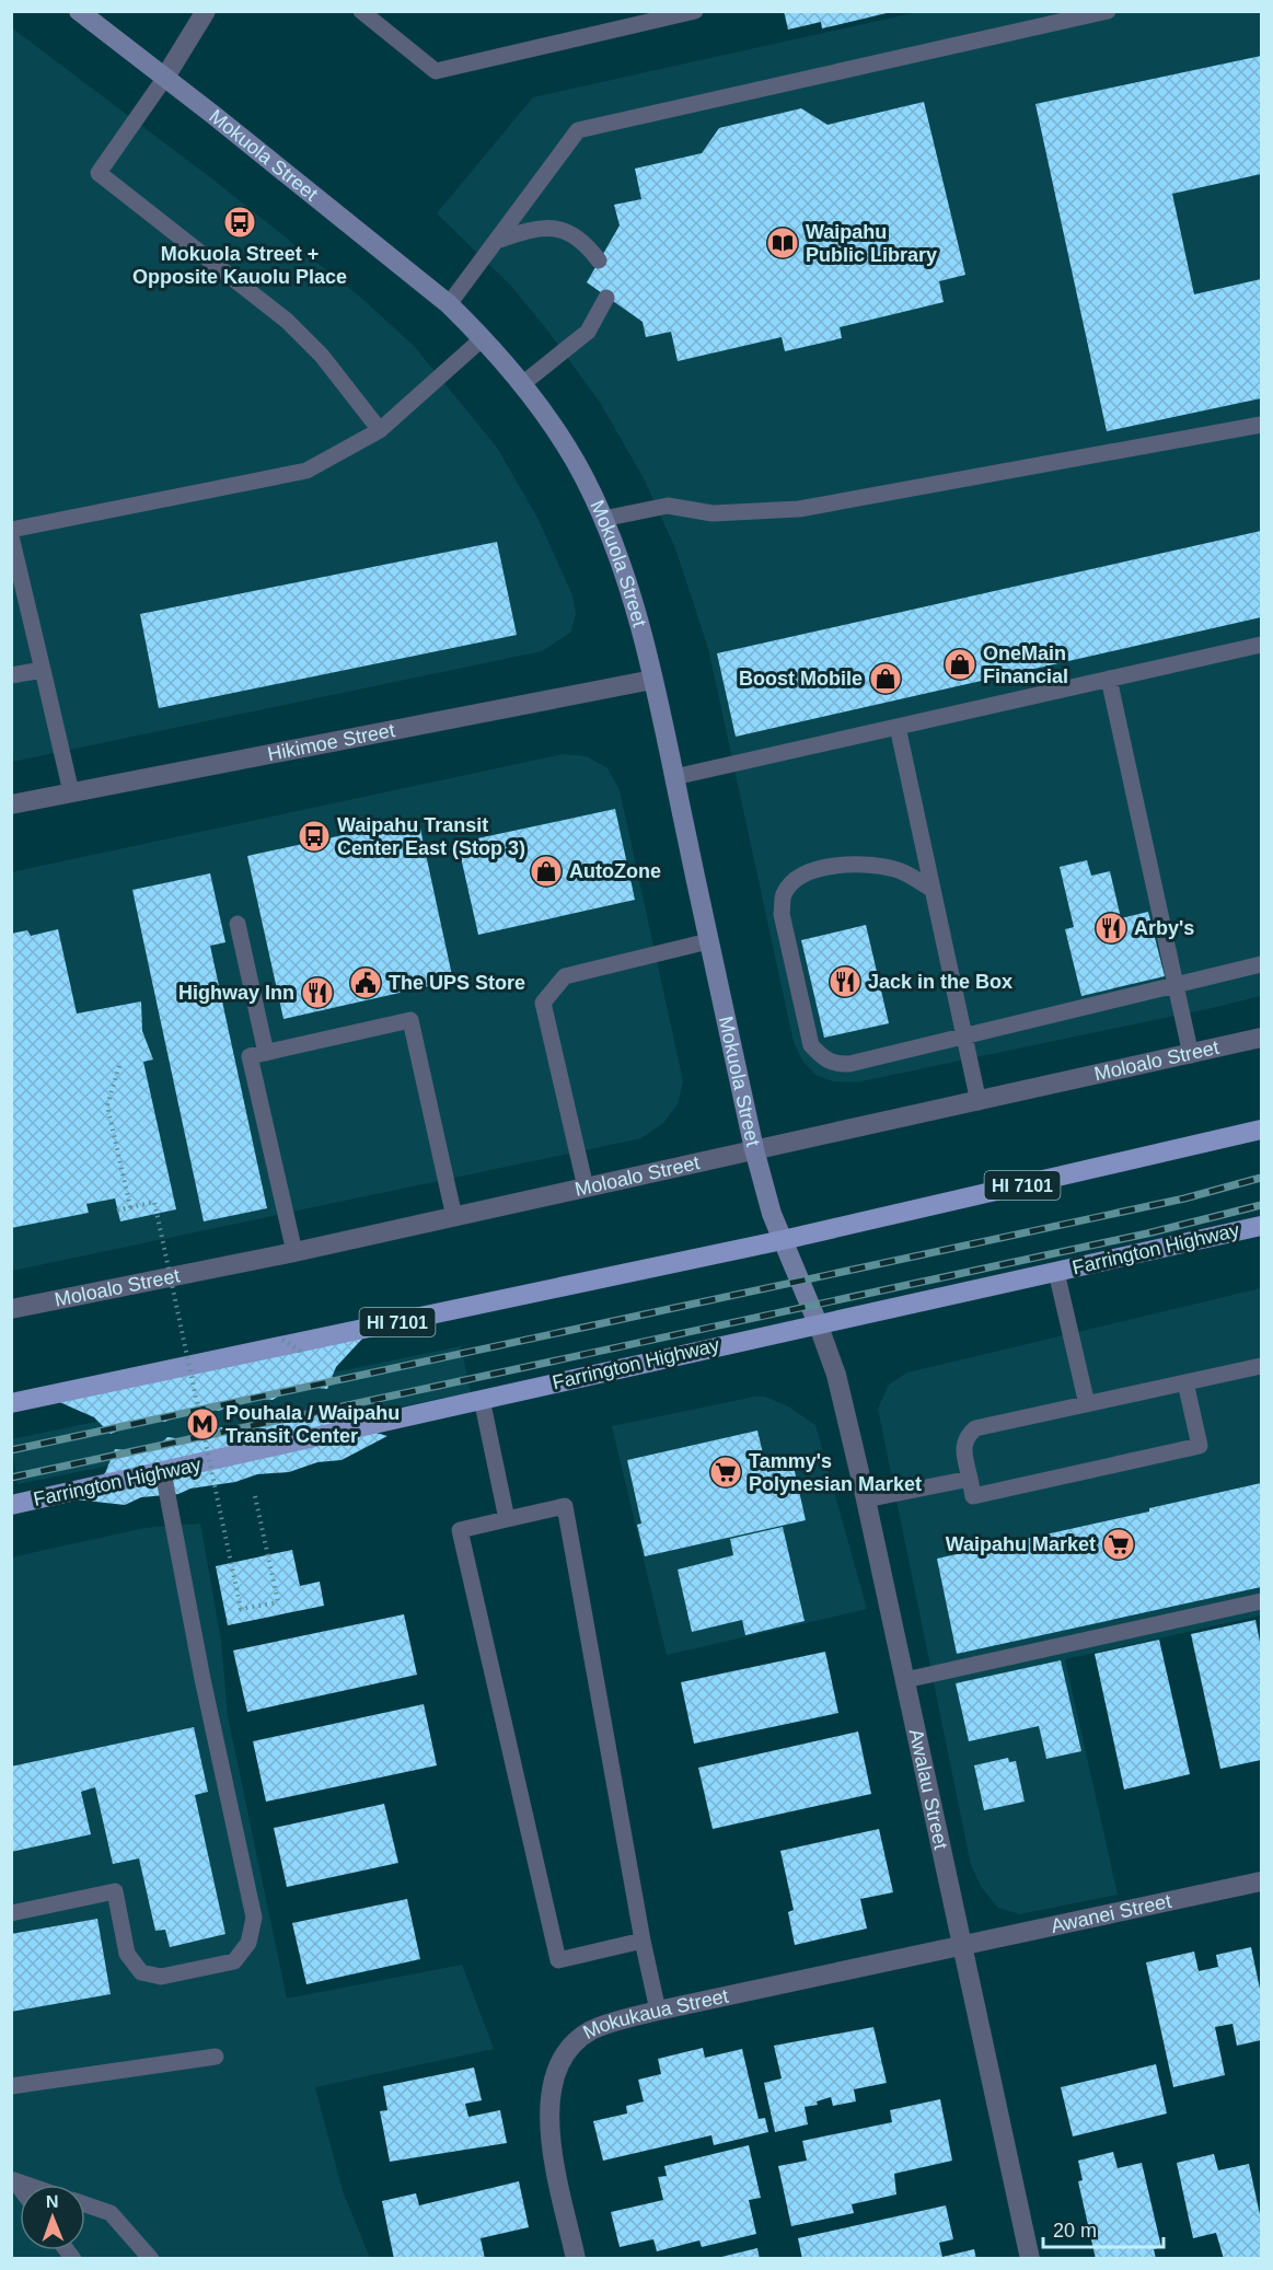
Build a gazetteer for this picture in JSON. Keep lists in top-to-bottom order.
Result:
{
  "streets": {
    "main road": ["HI 7101", "Farrington Highway"],
    "street": [
      "Mokuola Street",
      "Hikimoe Street",
      "Moloalo Street",
      "Awalau Street",
      "Awanei Street",
      "Mokukaua Street"
    ]
  },
  "crossings": [
    ["Mokuola Street", "Hikimoe Street"],
    ["Mokuola Street", "Moloalo Street"],
    ["Mokuola Street", "HI 7101"],
    ["Mokuola Street", "Farrington Highway"],
    ["Mokuola Street", "Awalau Street"],
    ["Farrington Highway", "Awalau Street"],
    ["Awalau Street", "Awanei Street"],
    ["Awalau Street", "Mokukaua Street"],
    ["Awanei Street", "Mokukaua Street"]
  ],
  "places": {
    "bus stop": ["Mokuola Street + Opposite Kauolu Place", "Waipahu Transit Center East (Stop 3)"],
    "library": ["Waipahu Public Library"],
    "shop": ["OneMain Financial", "Boost Mobile", "AutoZone"],
    "restaurant": ["Arby's", "Jack in the Box", "Highway Inn"],
    "public building": ["The UPS Store"],
    "metro station": ["Pouhala / Waipahu Transit Center"],
    "supermarket": ["Tammy's Polynesian Market", "Waipahu Market"]
  },
  "scale_bar": "20 m",
  "north": "top"
}
